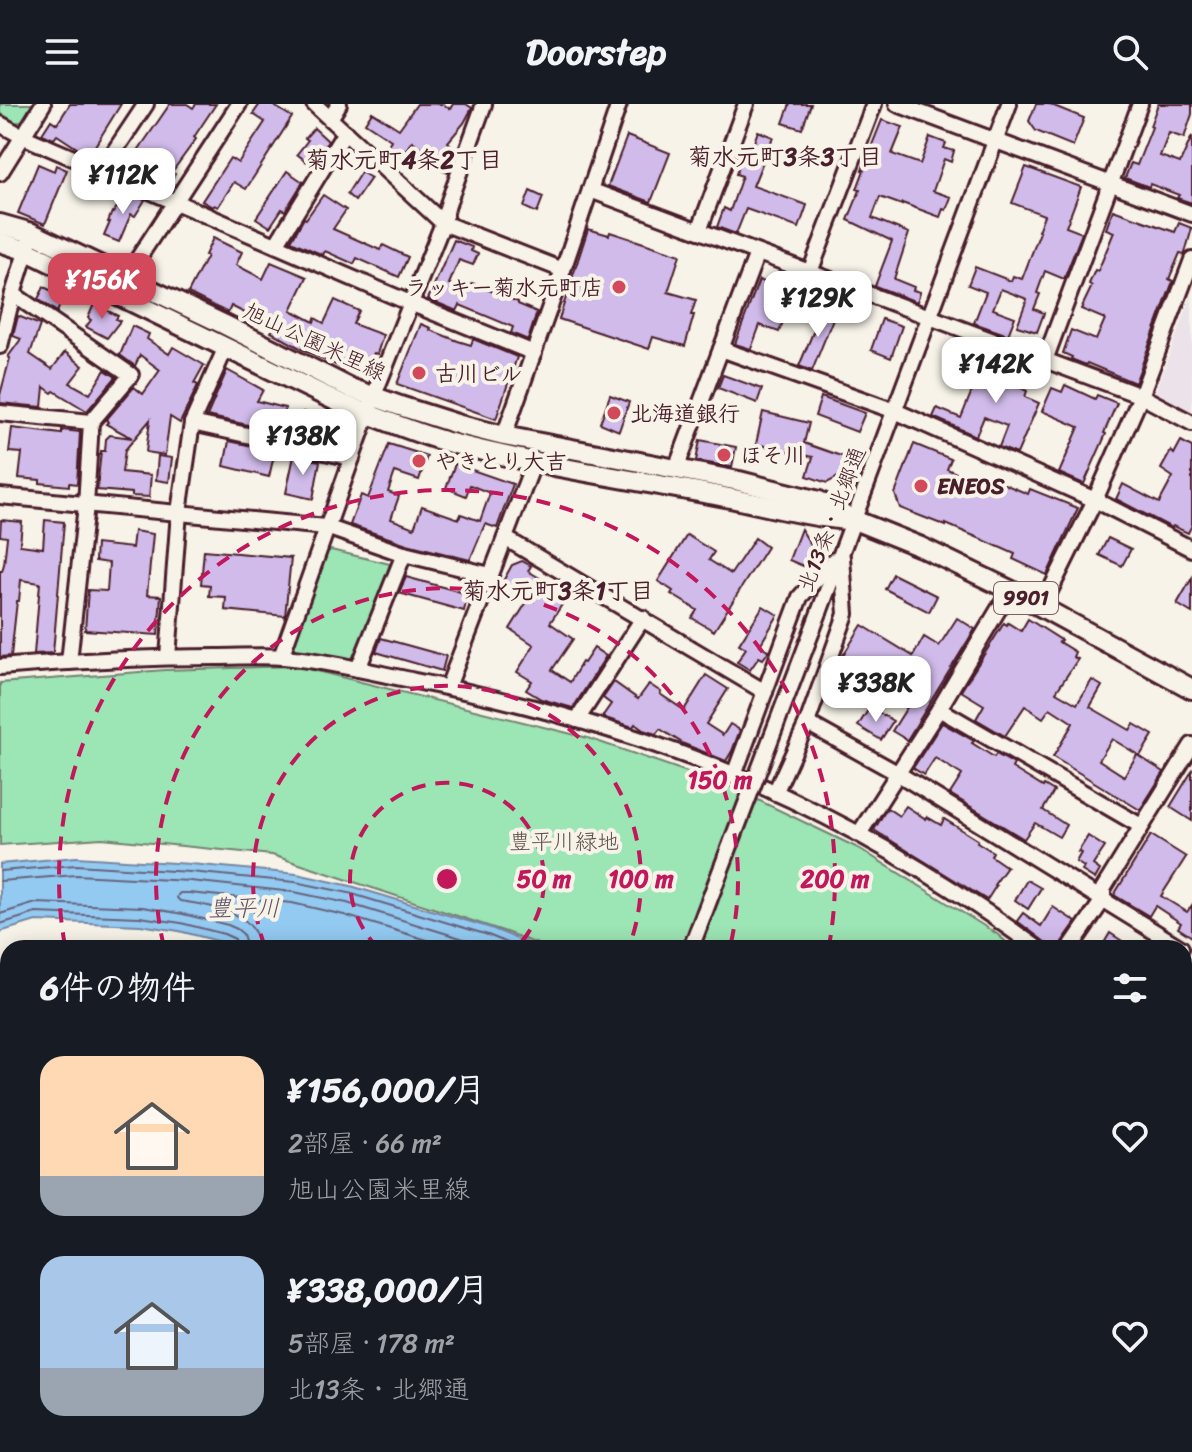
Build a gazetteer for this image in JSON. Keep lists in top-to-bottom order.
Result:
{
  "streets": {
    "main road": ["旭山公園米里線", "9901"],
    "street": ["北13条・北郷通"]
  },
  "crossings": [
    ["旭山公園米里線", "北13条・北郷通"]
  ],
  "districts": ["菊水元町3条3丁目", "菊水元町4条2丁目", "菊水元町3条1丁目"],
  "water": ["豊平川"],
  "parks": ["豊平川緑地"],
  "places": [
    "ラッキー菊水元町店",
    "古川ビル",
    "北海道銀行",
    "ほそ川",
    "やきとり大吉",
    "ENEOS"
  ],
  "page": {
    "header": "Doorstep",
    "price": [
      "¥112K",
      "¥156K",
      "¥129K",
      "¥142K",
      "¥138K",
      "¥338K"
    ],
    "heading": "6件の物件",
    "list": [
      {
        "name": "¥156,000/月",
        "note": "2部屋 · 66 m² · 旭山公園米里線"
      },
      {
        "name": "¥338,000/月",
        "note": "5部屋 · 178 m² · 北13条・北郷通"
      }
    ]
  },
  "rings": [
    "150 m",
    "50 m",
    "100 m",
    "200 m"
  ]
}
